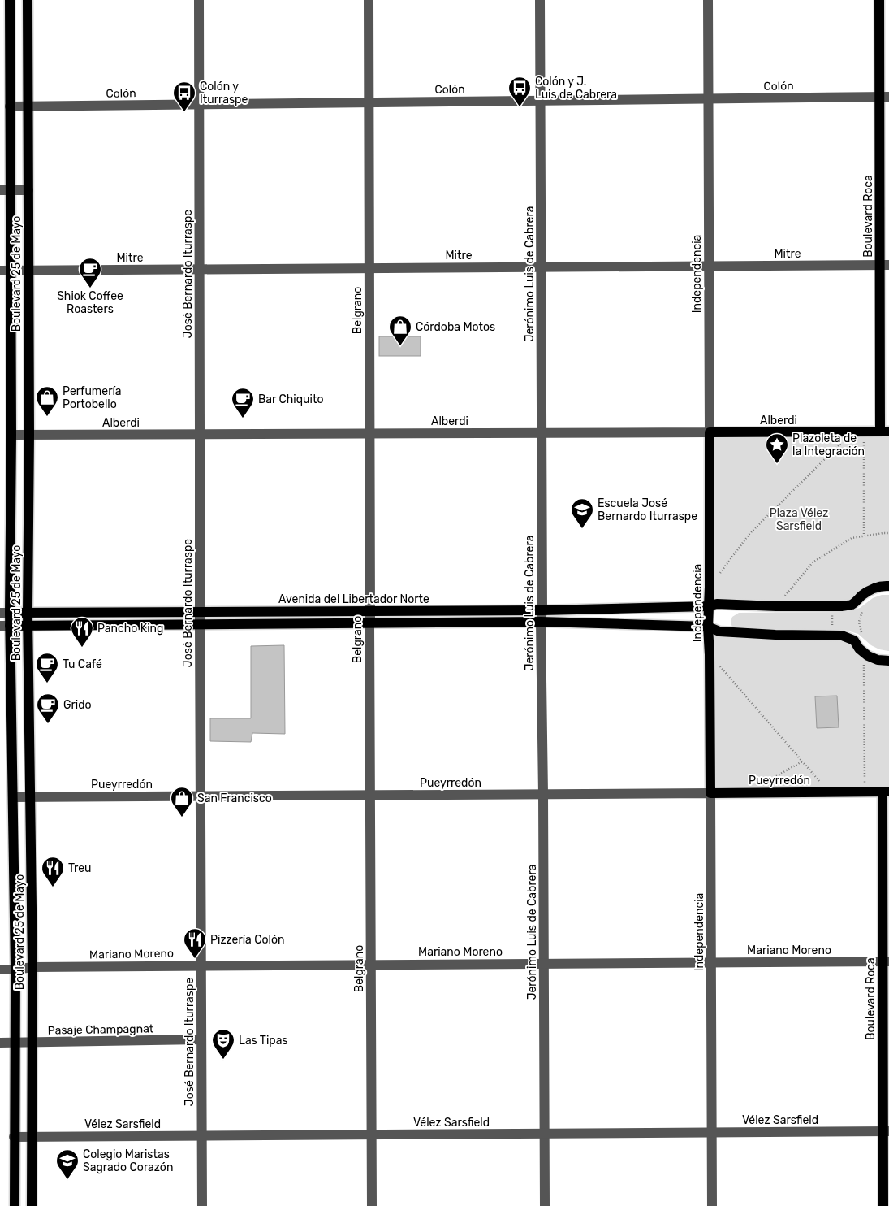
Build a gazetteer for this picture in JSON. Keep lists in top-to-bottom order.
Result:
{
  "streets": {
    "main road": [
      "Boulevard Roca",
      "Boulevard 25 de Mayo",
      "Independencia",
      "Alberdi",
      "Avenida del Libertador Norte",
      "Pueyrredón"
    ],
    "street": [
      "Colón",
      "Mitre",
      "José Bernardo Iturraspe",
      "Jerónimo Luis de Cabrera",
      "Belgrano",
      "Mariano Moreno",
      "Pasaje Champagnat",
      "Vélez Sarsfield"
    ]
  },
  "crossings": [
    ["Colón", "Boulevard Roca"],
    ["Colón", "Boulevard 25 de Mayo"],
    ["Colón", "José Bernardo Iturraspe"],
    ["Colón", "Jerónimo Luis de Cabrera"],
    ["Colón", "Independencia"],
    ["Colón", "Belgrano"],
    ["Boulevard Roca", "Mitre"],
    ["Boulevard Roca", "Alberdi"],
    ["Boulevard Roca", "Pueyrredón"],
    ["Boulevard Roca", "Mariano Moreno"],
    ["Boulevard Roca", "Vélez Sarsfield"],
    ["Mitre", "Boulevard 25 de Mayo"],
    ["Mitre", "José Bernardo Iturraspe"],
    ["Mitre", "Jerónimo Luis de Cabrera"],
    ["Mitre", "Independencia"],
    ["Mitre", "Belgrano"],
    ["Boulevard 25 de Mayo", "Alberdi"],
    ["Boulevard 25 de Mayo", "Avenida del Libertador Norte"],
    ["Boulevard 25 de Mayo", "Pueyrredón"],
    ["Boulevard 25 de Mayo", "Mariano Moreno"],
    ["Boulevard 25 de Mayo", "Pasaje Champagnat"],
    ["Boulevard 25 de Mayo", "Vélez Sarsfield"],
    ["José Bernardo Iturraspe", "Alberdi"],
    ["José Bernardo Iturraspe", "Avenida del Libertador Norte"],
    ["José Bernardo Iturraspe", "Pueyrredón"],
    ["José Bernardo Iturraspe", "Mariano Moreno"],
    ["José Bernardo Iturraspe", "Pasaje Champagnat"],
    ["José Bernardo Iturraspe", "Vélez Sarsfield"],
    ["Jerónimo Luis de Cabrera", "Alberdi"],
    ["Jerónimo Luis de Cabrera", "Avenida del Libertador Norte"],
    ["Jerónimo Luis de Cabrera", "Pueyrredón"],
    ["Jerónimo Luis de Cabrera", "Mariano Moreno"],
    ["Jerónimo Luis de Cabrera", "Vélez Sarsfield"],
    ["Independencia", "Alberdi"],
    ["Independencia", "Avenida del Libertador Norte"],
    ["Independencia", "Pueyrredón"],
    ["Independencia", "Mariano Moreno"],
    ["Independencia", "Vélez Sarsfield"],
    ["Belgrano", "Alberdi"],
    ["Belgrano", "Avenida del Libertador Norte"],
    ["Belgrano", "Pueyrredón"],
    ["Belgrano", "Mariano Moreno"],
    ["Belgrano", "Vélez Sarsfield"]
  ],
  "parks": ["Plaza Vélez Sarsfield"],
  "places": {
    "bus stop": ["Colón y J. Luis de Cabrera", "Colón y Iturraspe"],
    "cafe": [
      "Shiok Coffee Roasters",
      "Bar Chiquito",
      "Tu Café",
      "Grido"
    ],
    "shop": ["Córdoba Motos", "Perfumería Portobello", "San Francisco"],
    "place": ["Plazoleta de la Integración"],
    "school or university": ["Escuela José Bernardo Iturraspe", "Colegio Maristas Sagrado Corazón"],
    "restaurant": ["Pancho King", "Treu", "Pizzería Colón"],
    "theatre": ["Las Tipas"]
  }
}
